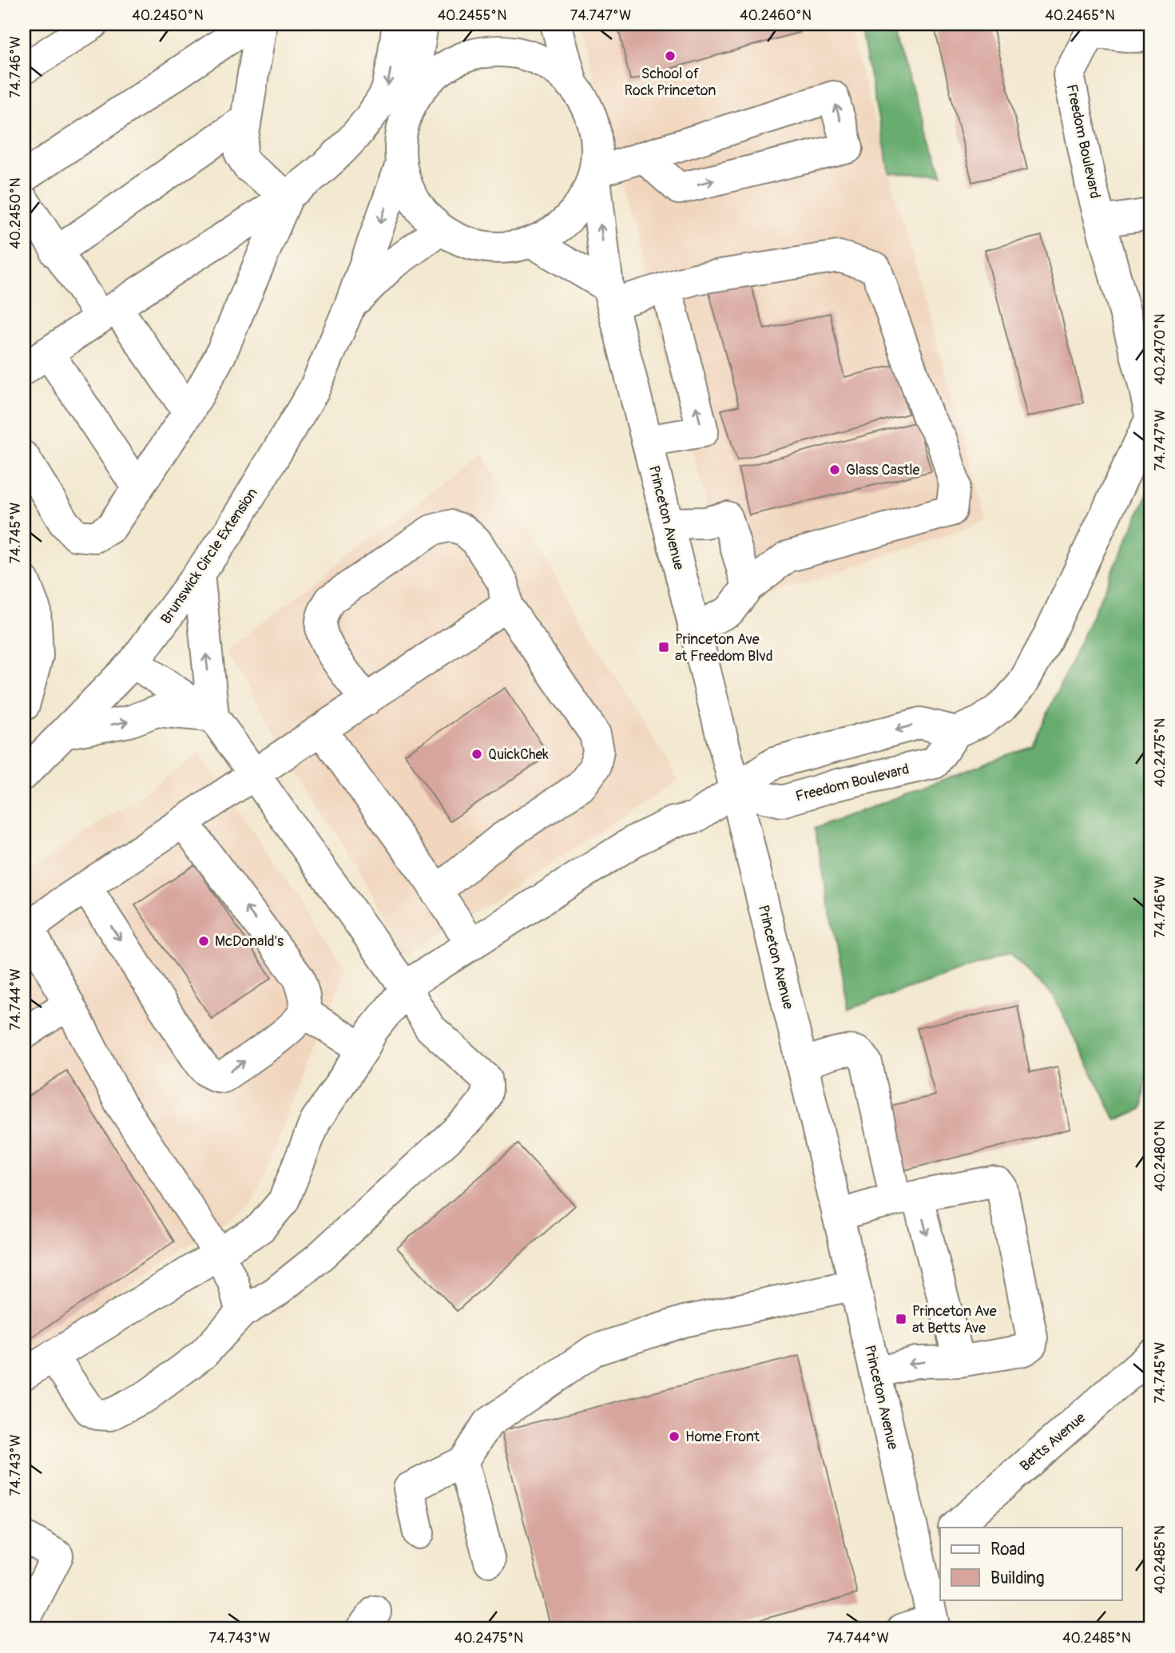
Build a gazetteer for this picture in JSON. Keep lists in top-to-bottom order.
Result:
{
  "streets": {
    "main road": [
      "Freedom Boulevard",
      "Princeton Avenue",
      "Brunswick Circle Extension",
      "Betts Avenue"
    ]
  },
  "crossings": [
    ["Freedom Boulevard", "Princeton Avenue"],
    ["Princeton Avenue", "Brunswick Circle Extension"]
  ],
  "places": {
    "other": [
      "School of Rock Princeton",
      "Glass Castle",
      "QuickChek",
      "McDonald's",
      "Home Front"
    ],
    "transit": ["Princeton Ave at Freedom Blvd", "Princeton Ave at Betts Ave"]
  },
  "legend": ["Road", "Building"],
  "coordinates": [
    "40.2450°N",
    "40.2455°N",
    "74.747°W",
    "40.2460°N",
    "40.2465°N",
    "74.746°W",
    "40.2470°N",
    "74.745°W",
    "40.2475°N",
    "74.744°W",
    "40.2480°N",
    "74.743°W",
    "40.2485°N"
  ]
}
